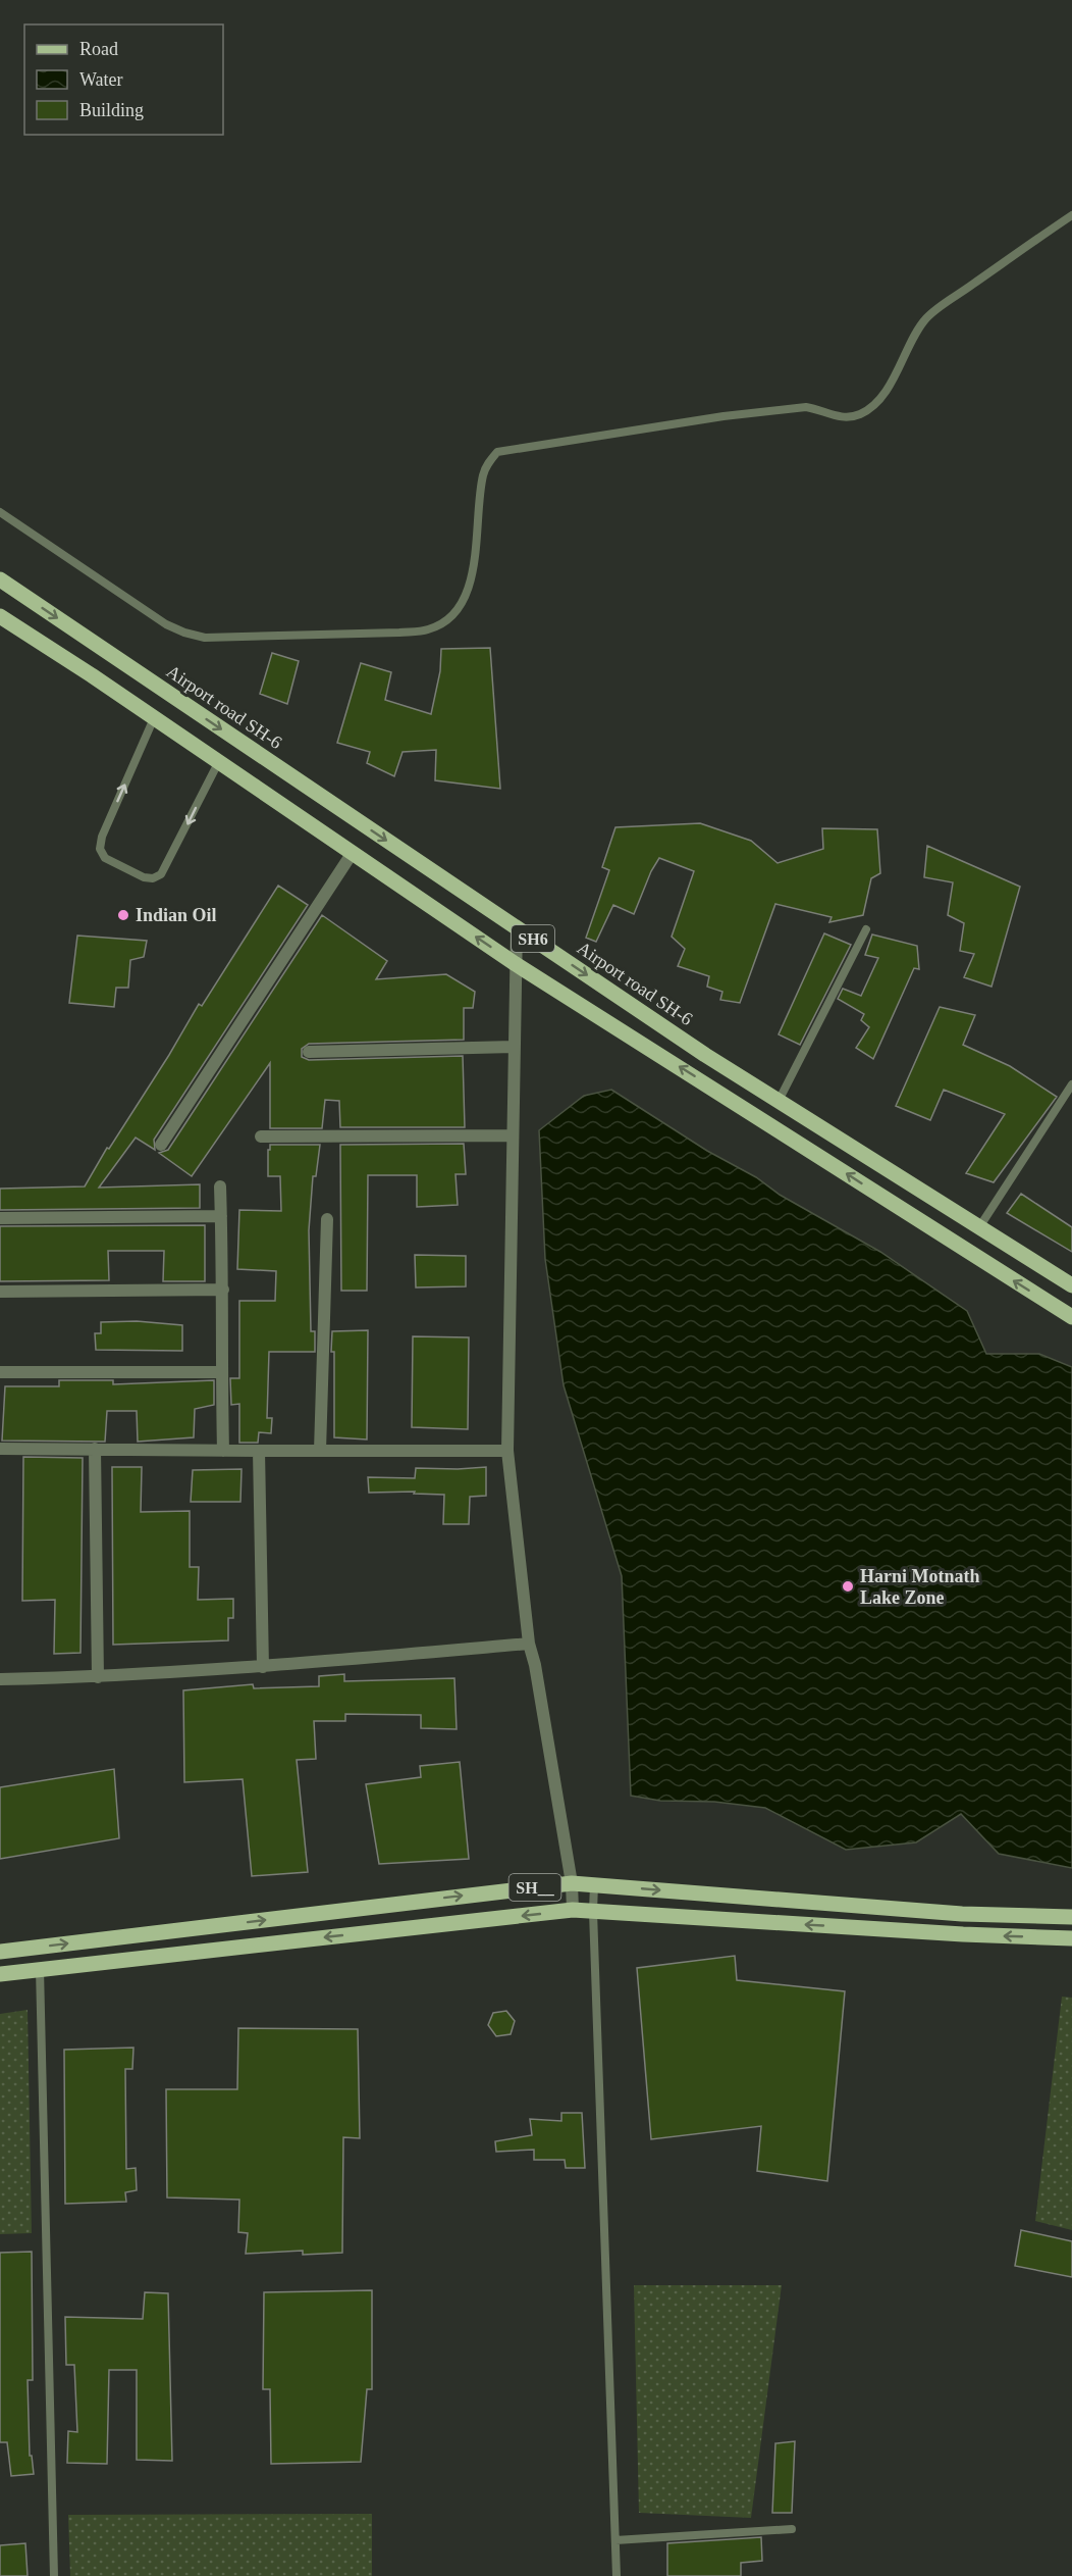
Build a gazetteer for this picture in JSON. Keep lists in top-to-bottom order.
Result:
{
  "streets": {
    "main road": ["Airport road SH-6", "SH6", "SH__"]
  },
  "places": ["Indian Oil", "Harni Motnath Lake Zone"],
  "legend": ["Road", "Water", "Building"]
}
